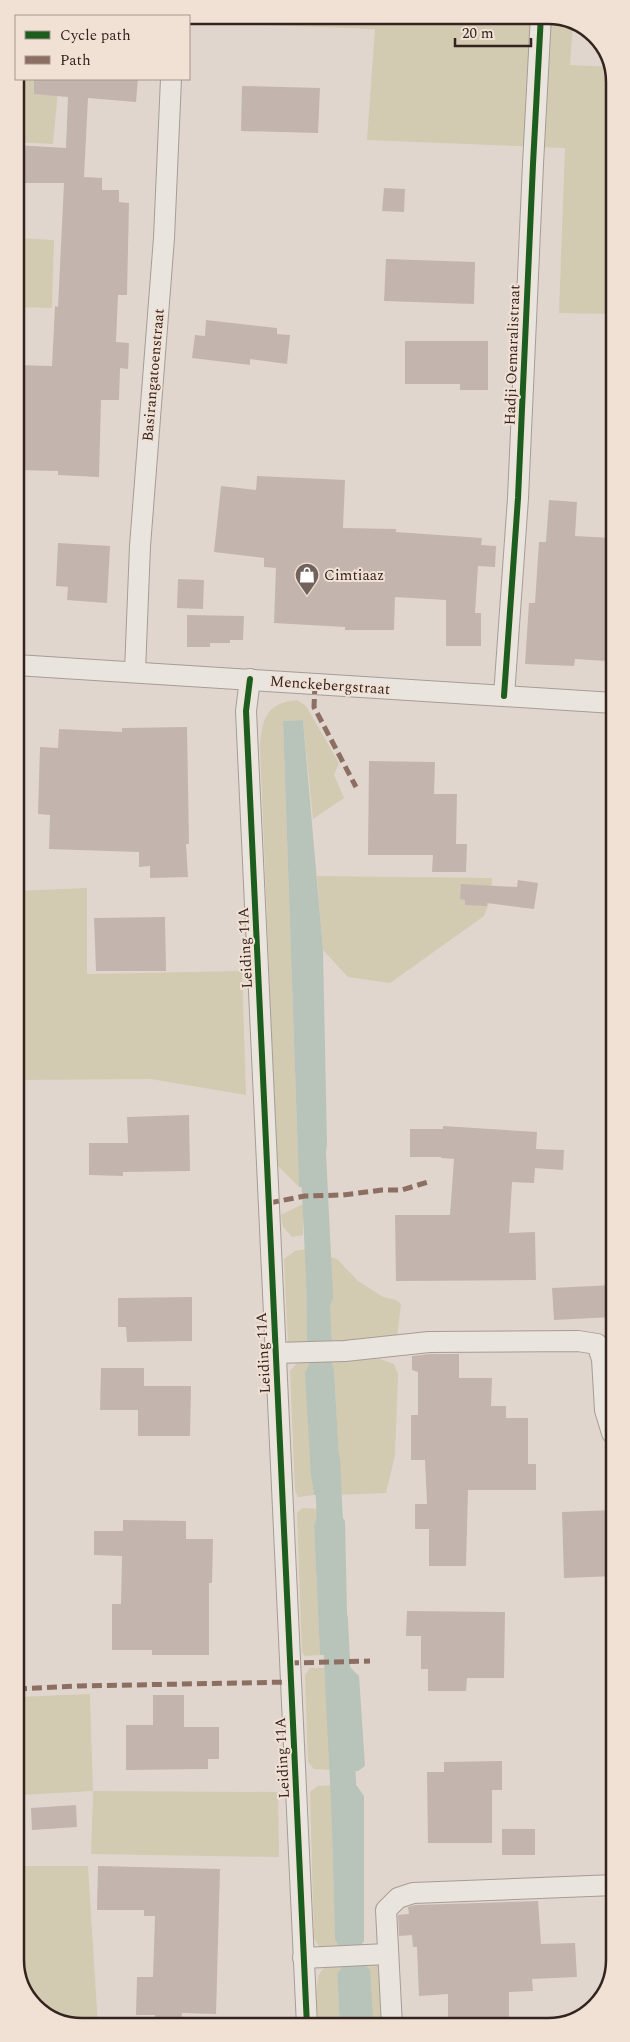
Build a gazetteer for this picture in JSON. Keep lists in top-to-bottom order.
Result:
{
  "streets": {
    "street": [
      "Hadji Oemaralistraat",
      "Basirangatoenstraat",
      "Menckebergstraat",
      "Leiding 11A"
    ]
  },
  "crossings": [
    ["Hadji Oemaralistraat", "Menckebergstraat"],
    ["Basirangatoenstraat", "Menckebergstraat"],
    ["Menckebergstraat", "Leiding 11A"]
  ],
  "places": {
    "shop": ["Cimtiaaz"]
  },
  "legend": ["Cycle path", "Path"],
  "scale_bar": "20 m"
}
